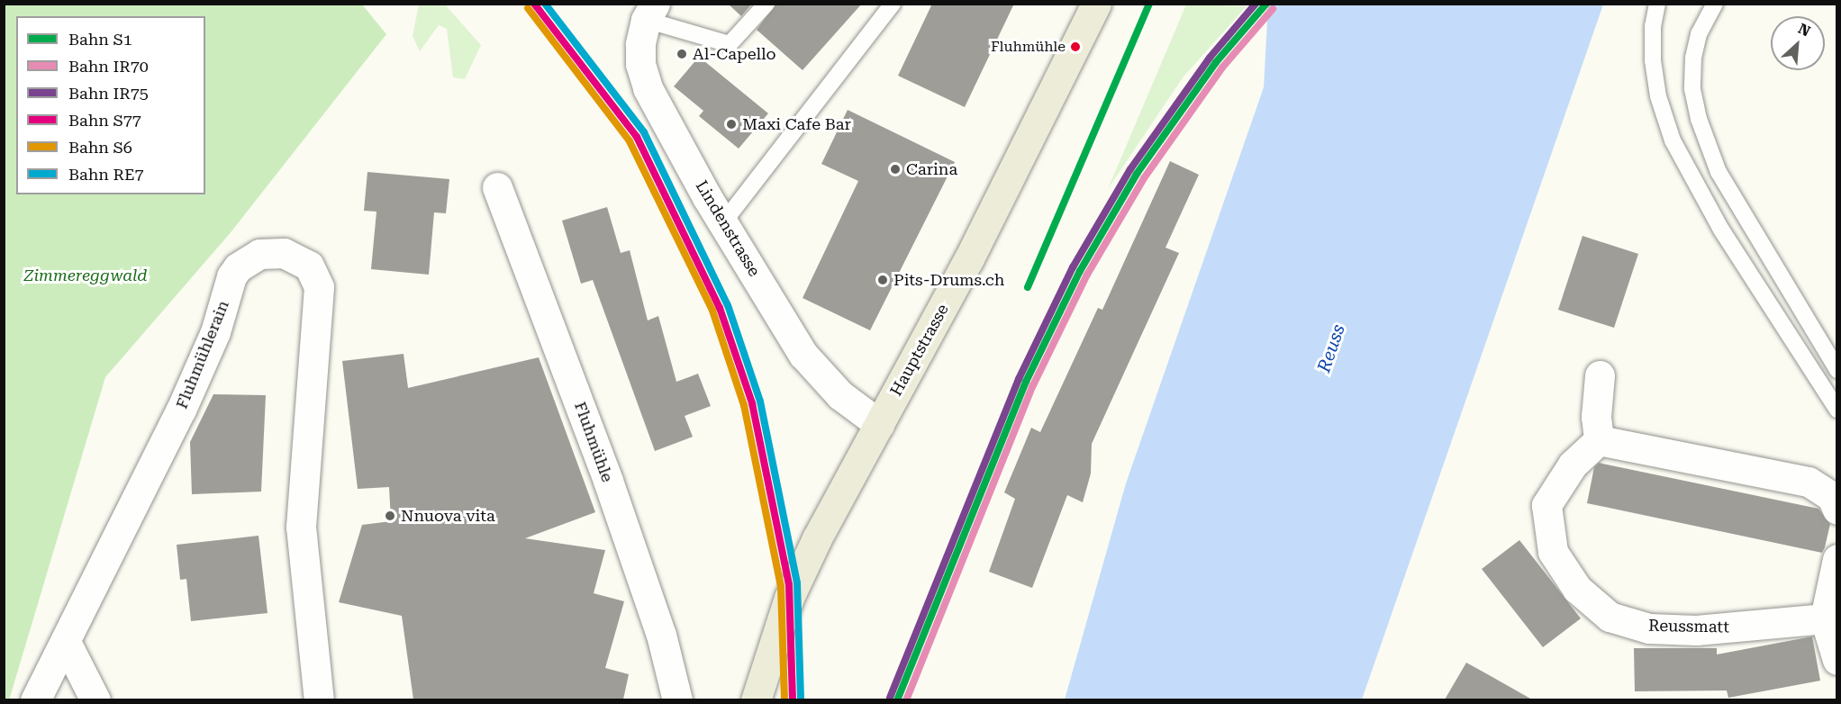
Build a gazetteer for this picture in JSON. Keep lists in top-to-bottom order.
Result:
{
  "streets": {
    "main road": ["Hauptstrasse"],
    "street": [
      "Lindenstrasse",
      "Fluhmühlerain",
      "Fluhmühle",
      "Reussmatt"
    ]
  },
  "crossings": [
    ["Lindenstrasse", "Hauptstrasse"]
  ],
  "water": ["Reuss"],
  "parks": ["Zimmereggwald"],
  "places": [
    "Fluhmühle",
    "Al-Capello",
    "Maxi Cafe Bar",
    "Carina",
    "Pits-Drums.ch",
    "Nnuova vita"
  ],
  "lines": [
    "rail line S1",
    "rail line IR75",
    "rail line S77",
    "rail line RE7",
    "rail line S6",
    "rail line IR70"
  ],
  "legend": [
    "Bahn S1",
    "Bahn IR70",
    "Bahn IR75",
    "Bahn S77",
    "Bahn S6",
    "Bahn RE7"
  ],
  "north": "top right"
}
